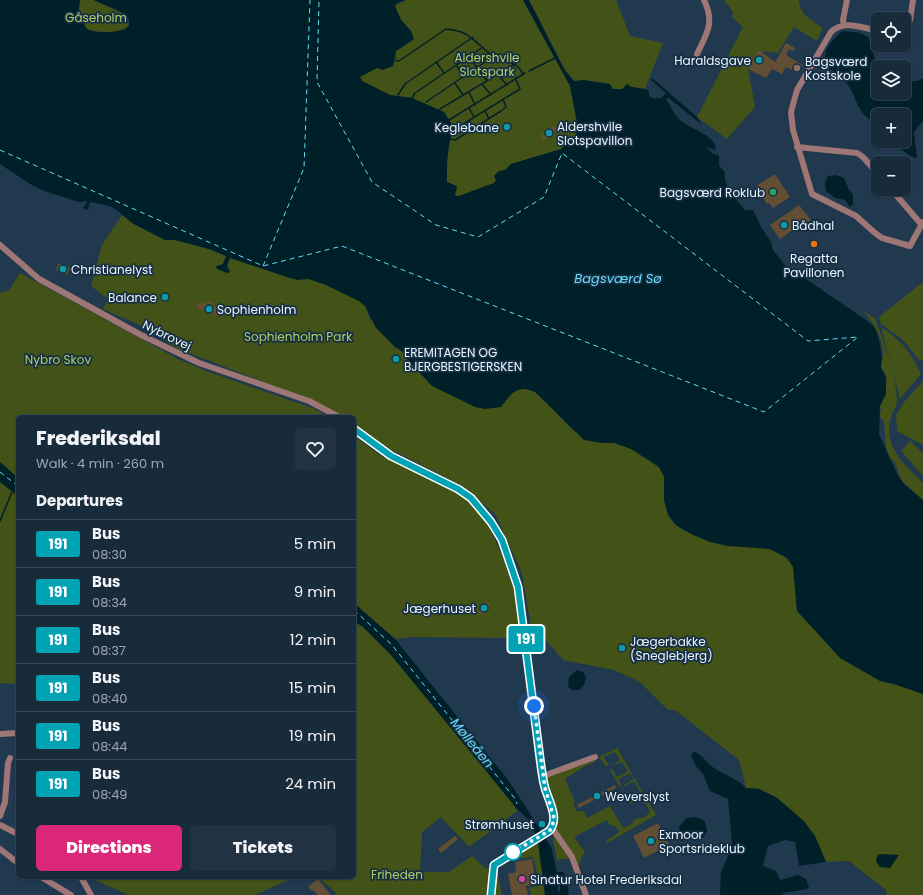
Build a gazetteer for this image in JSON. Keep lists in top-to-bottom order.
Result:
{
  "streets": {
    "street": ["Nybrovej"]
  },
  "water": ["Bagsværd Sø", "Mølleåen"],
  "parks": [
    "Gåseholm",
    "Aldershvile Slotspark",
    "Sophienholm Park",
    "Nybro Skov",
    "Friheden"
  ],
  "places": [
    "Haraldsgave",
    "Bagsværd Kostskole",
    "Keglebane",
    "Aldershvile Slotspavillon",
    "Bagsværd Roklub",
    "Bådhal",
    "Regatta Pavillonen",
    "Christianelyst",
    "Balance",
    "Sophienholm",
    "EREMITAGEN OG BJERGBESTIGERSKEN",
    "Jægerhuset",
    "Jægerbakke (Sneglebjerg)",
    "Weverslyst",
    "Strømhuset",
    "Exmoor Sportsrideklub",
    "Sinatur Hotel Frederiksdal"
  ],
  "lines": ["bus line 191"],
  "page": {
    "on_map": "191",
    "map_buttons": ["+", "−"],
    "heading": [
      ["Frederiksdal", "Walk · 4 min · 260 m"],
      "Departures"
    ],
    "list": [
      {
        "mark": "191",
        "name": "Bus",
        "note": "08:30",
        "value": "5 min"
      },
      {
        "mark": "191",
        "name": "Bus",
        "note": "08:34",
        "value": "9 min"
      },
      {
        "mark": "191",
        "name": "Bus",
        "note": "08:37",
        "value": "12 min"
      },
      {
        "mark": "191",
        "name": "Bus",
        "note": "08:40",
        "value": "15 min"
      },
      {
        "mark": "191",
        "name": "Bus",
        "note": "08:44",
        "value": "19 min"
      },
      {
        "mark": "191",
        "name": "Bus",
        "note": "08:49",
        "value": "24 min"
      }
    ],
    "buttons": ["Directions", "Tickets"]
  }
}
